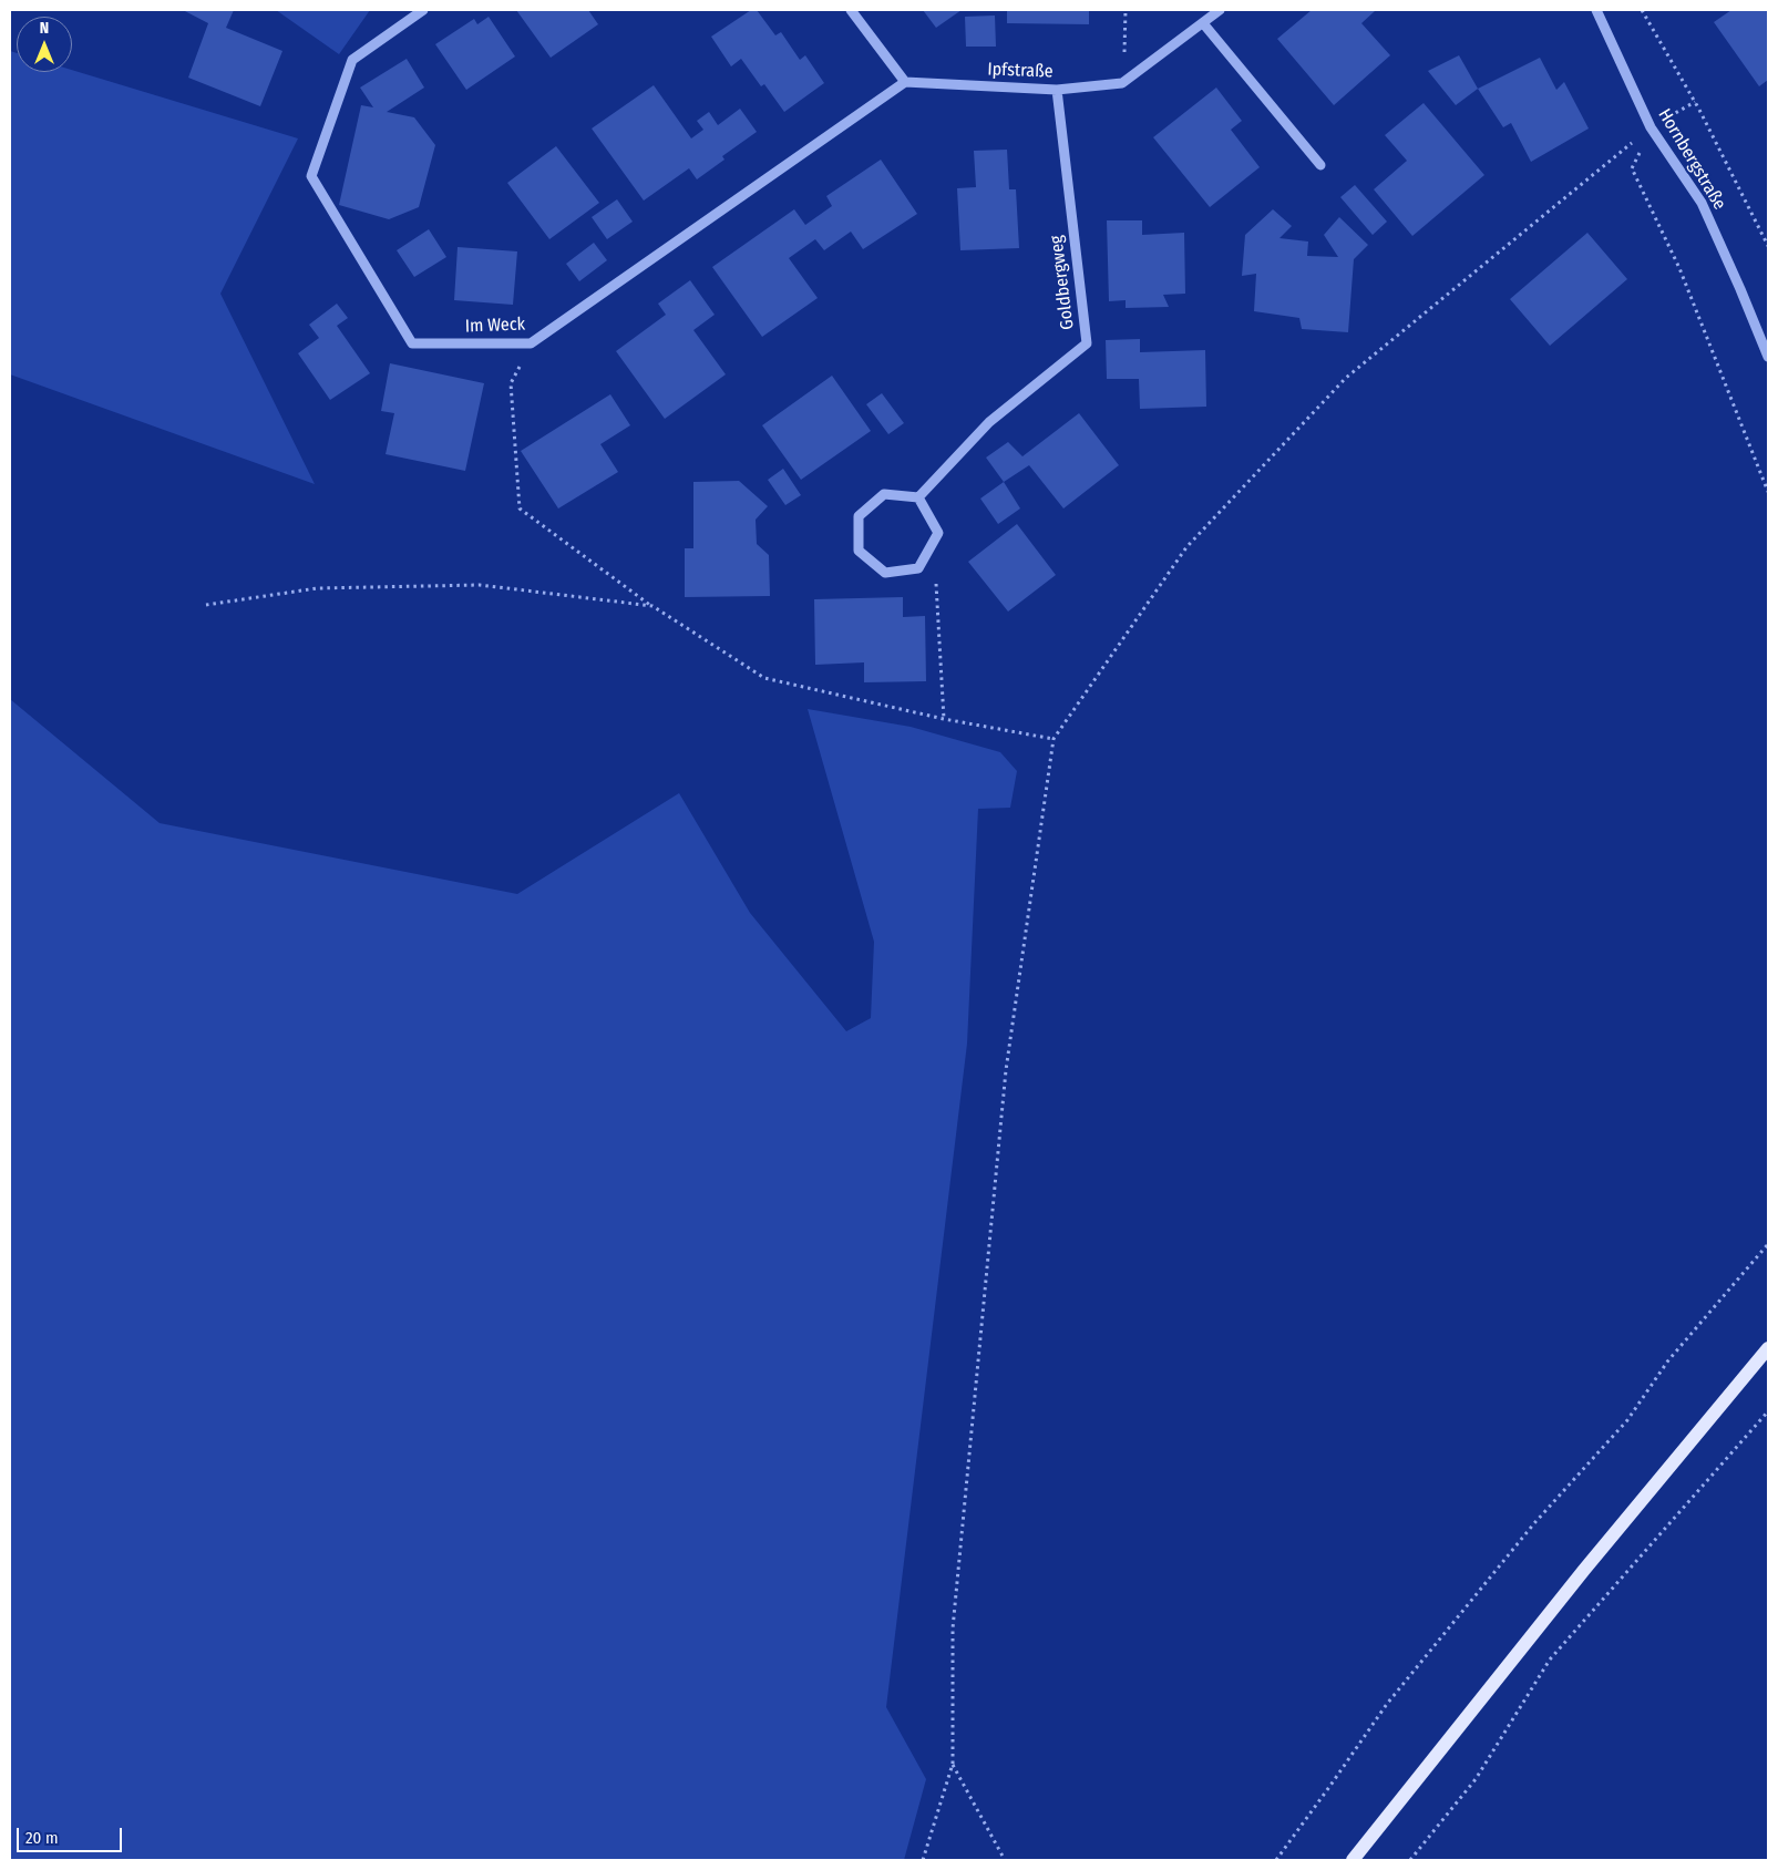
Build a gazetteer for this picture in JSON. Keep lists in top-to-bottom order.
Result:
{
  "streets": {
    "street": [
      "Ipfstraße",
      "Hornbergstraße",
      "Goldbergweg",
      "Im Weck"
    ]
  },
  "crossings": [
    ["Ipfstraße", "Goldbergweg"],
    ["Ipfstraße", "Im Weck"]
  ],
  "scale_bar": "20 m",
  "north": "top"
}
